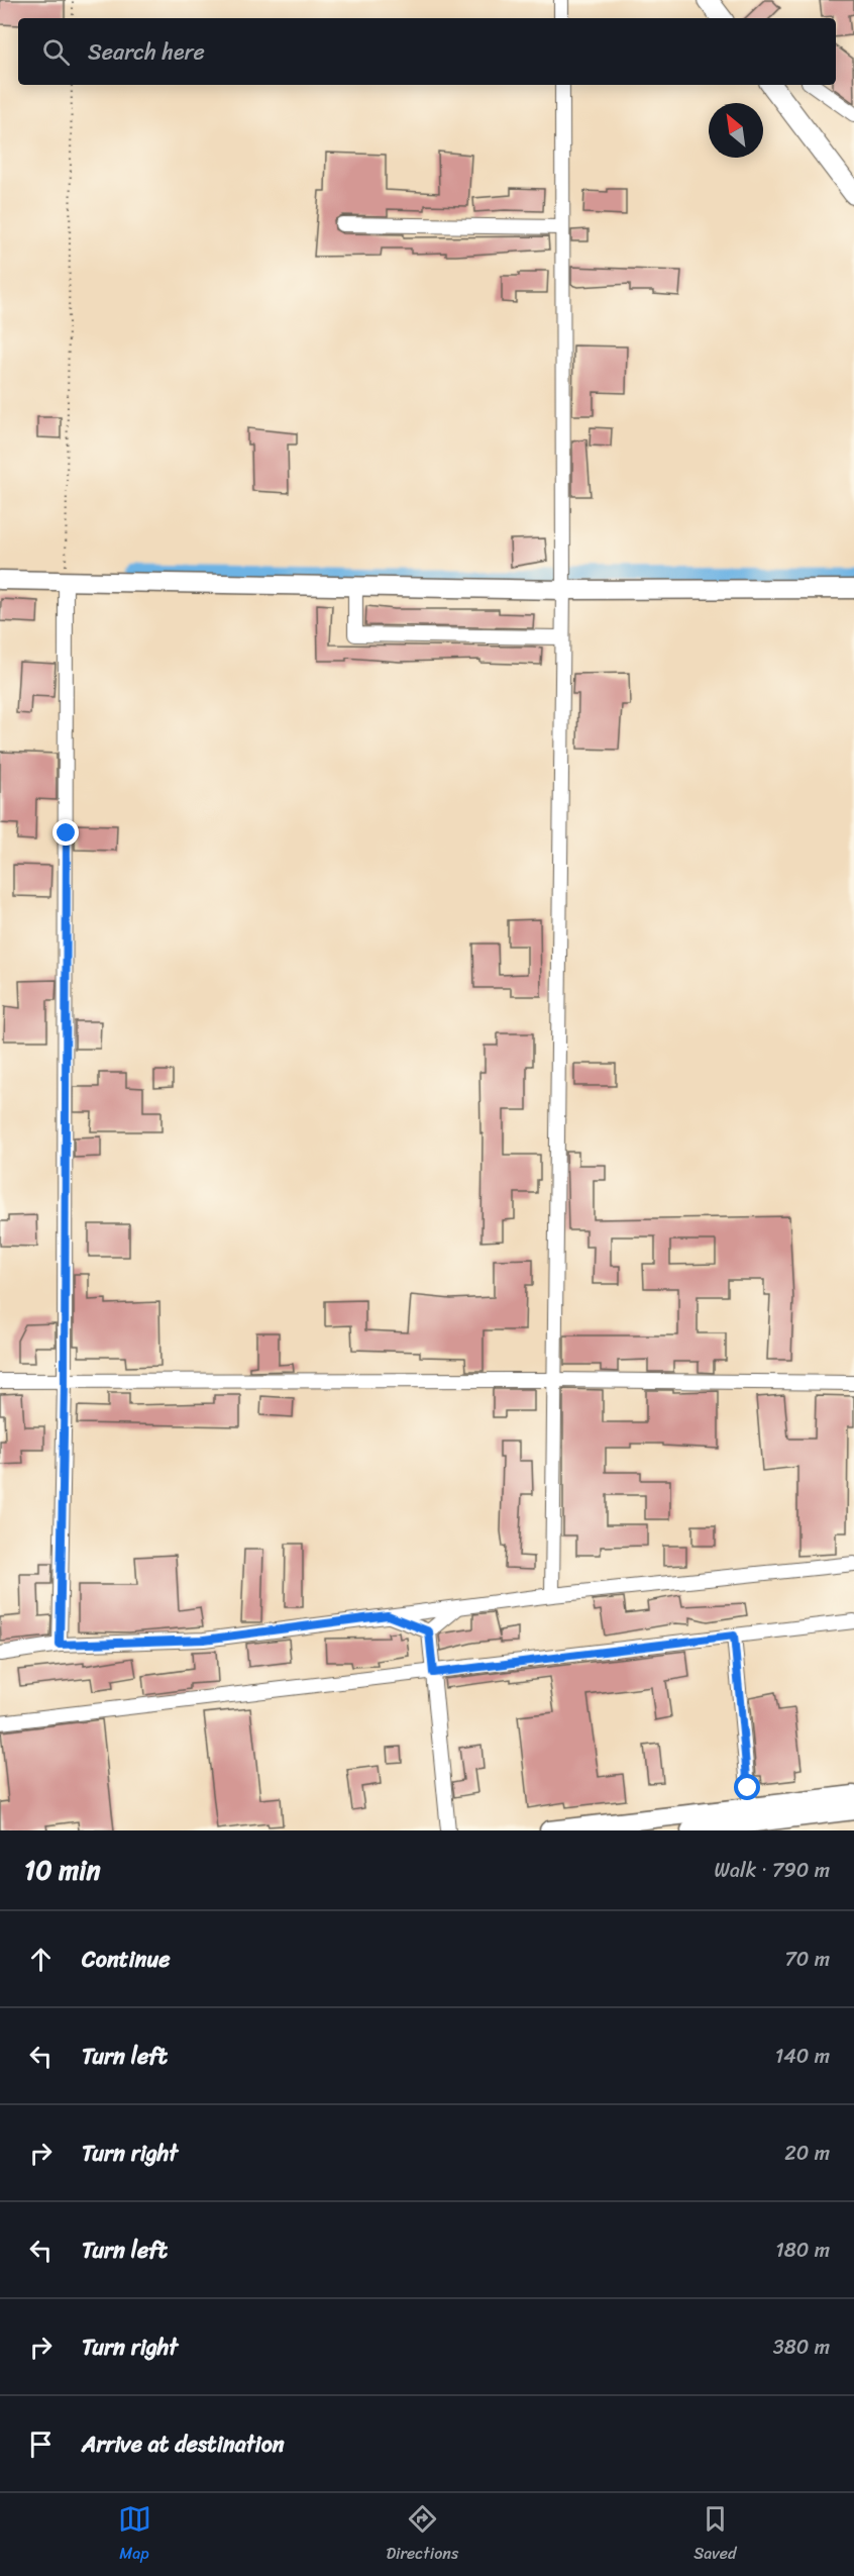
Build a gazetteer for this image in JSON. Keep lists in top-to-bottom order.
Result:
{
  "north": "top left",
  "page": {
    "search": "Search here",
    "heading": ["10 min", "Walk · 790 m"],
    "list": [
      ["Continue", "70 m"],
      ["Turn left", "140 m"],
      ["Turn right", "20 m"],
      ["Turn left", "180 m"],
      ["Turn right", "380 m"],
      "Arrive at destination"
    ],
    "nav": ["Map", "Directions", "Saved"]
  }
}
